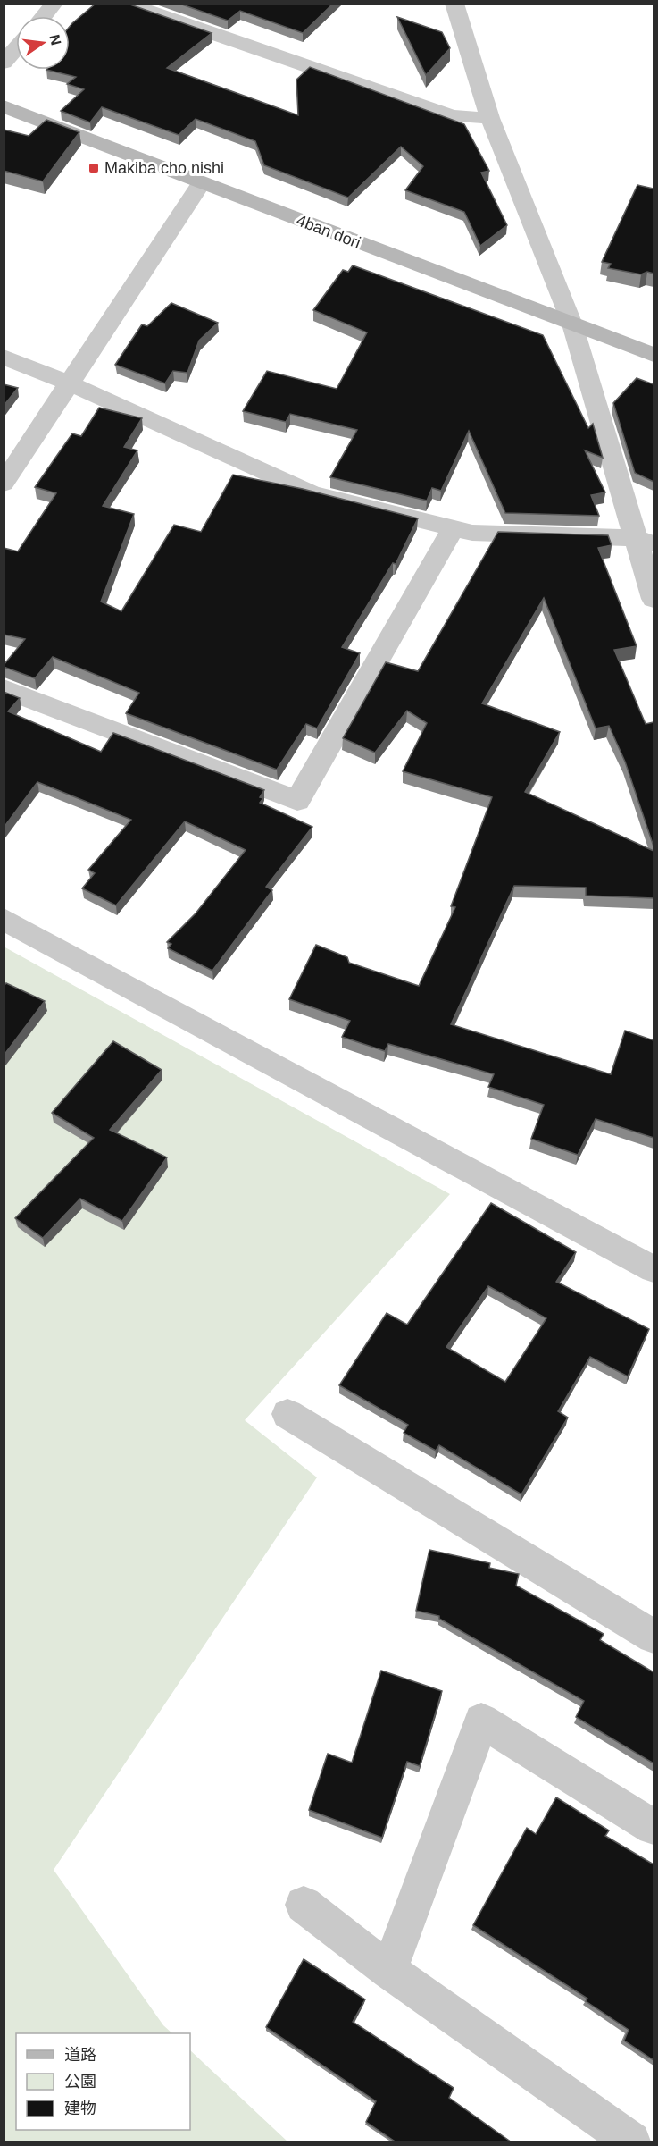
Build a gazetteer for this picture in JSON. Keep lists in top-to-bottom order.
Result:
{
  "streets": {
    "street": ["4ban dori"]
  },
  "places": {
    "transit": ["Makiba cho nishi"]
  },
  "legend": ["道路", "公園", "建物"],
  "north": "right"
}
